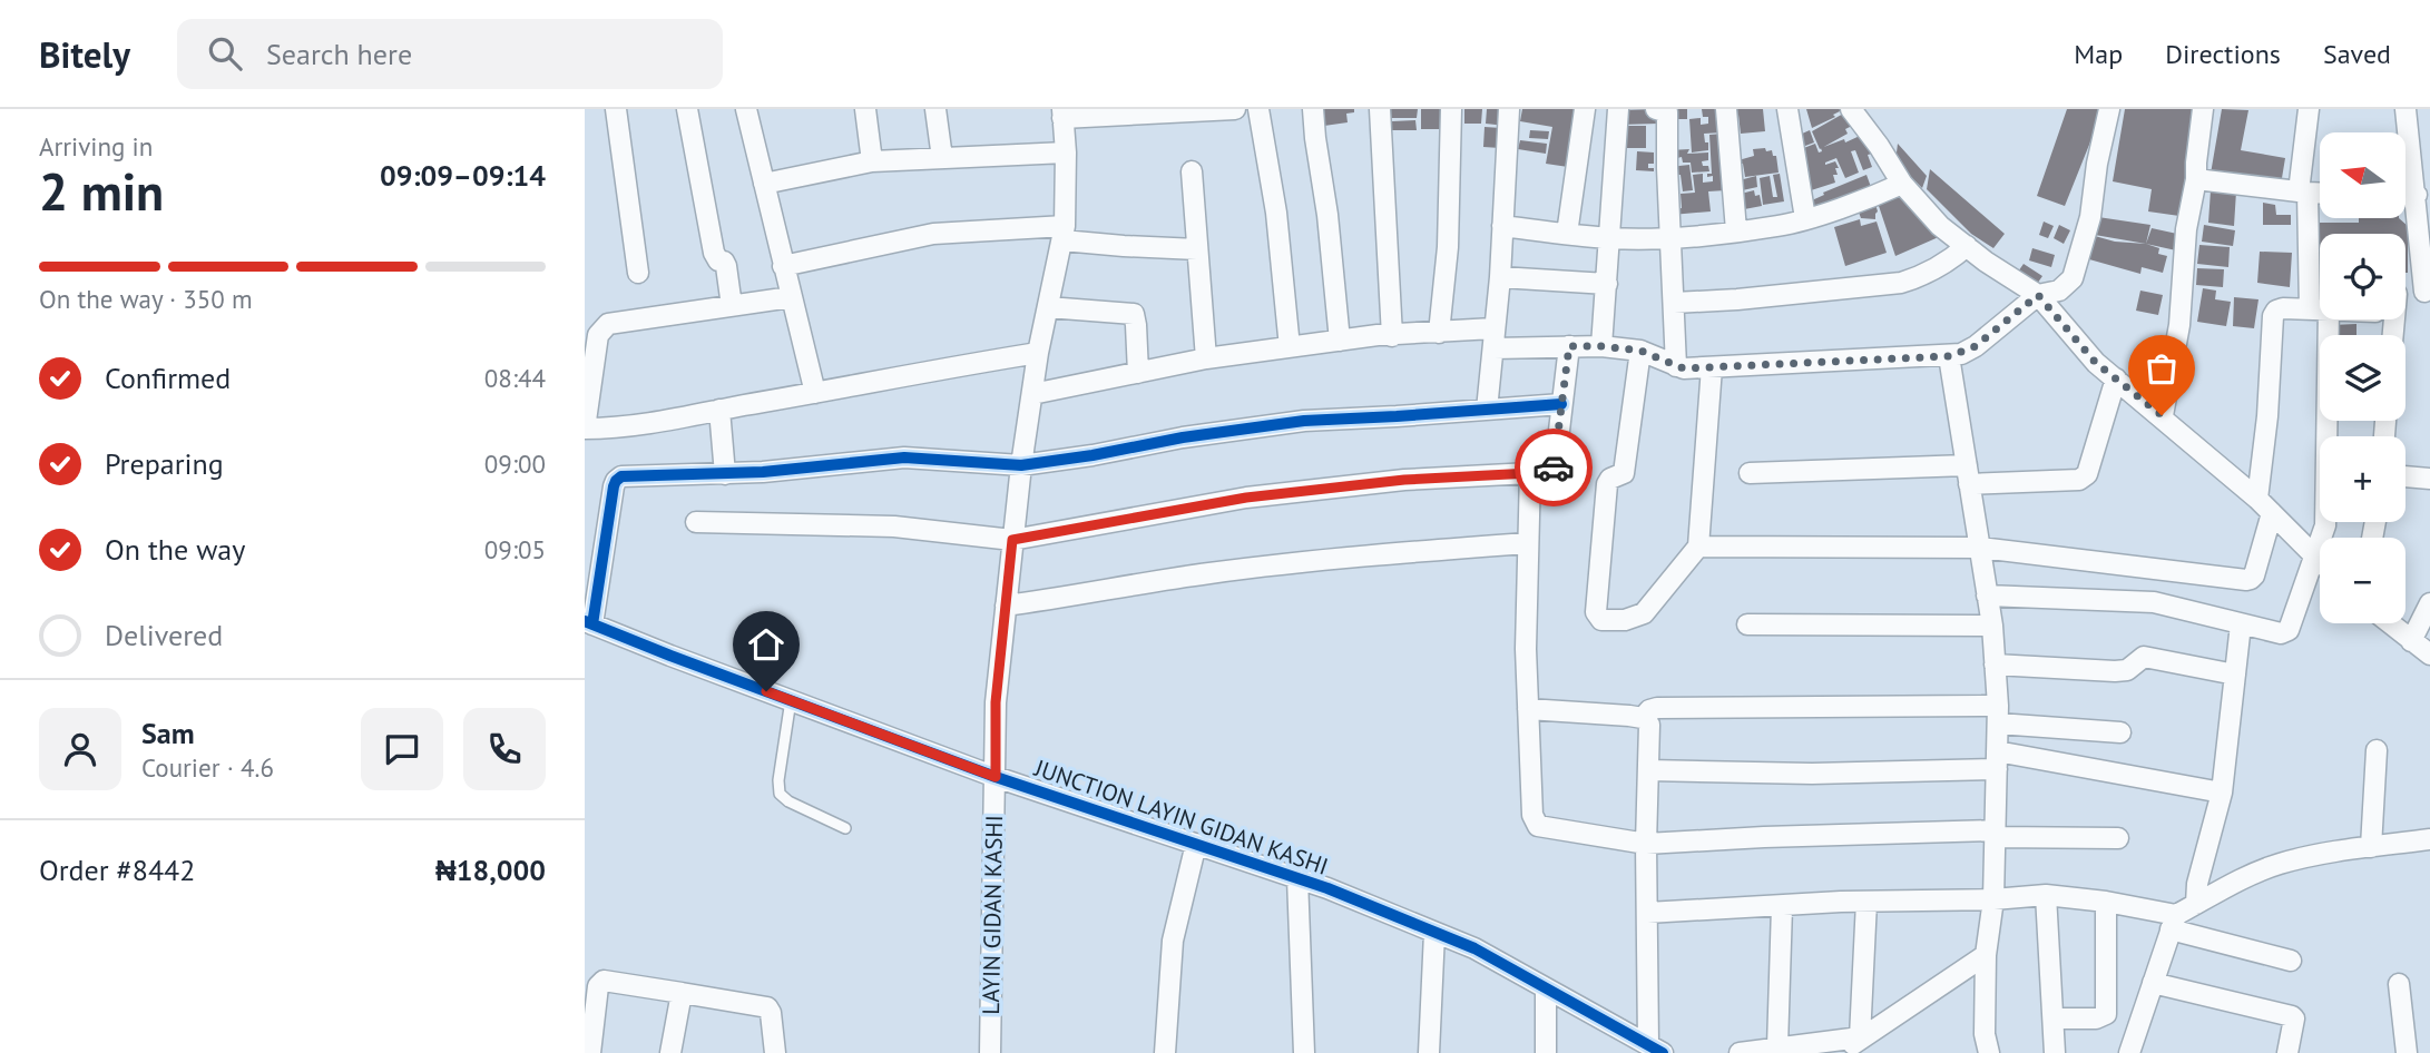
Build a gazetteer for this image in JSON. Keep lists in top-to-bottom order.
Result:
{
  "streets": {
    "street": ["JUNCTION LAYIN GIDAN KASHI", "LAYIN GIDAN KASHI"]
  },
  "crossings": [
    ["JUNCTION LAYIN GIDAN KASHI", "LAYIN GIDAN KASHI"]
  ],
  "north": "left",
  "page": {
    "header": "Bitely",
    "search": "Search here",
    "nav": ["Map", "Directions", "Saved"],
    "heading": ["2 min", "Arriving in", "09:09–09:14"],
    "panel": [
      "Sam",
      "Courier · 4.6",
      "Order #8442",
      "₦18,000"
    ],
    "map_buttons": ["+", "−"],
    "bar": "On the way · 350 m",
    "list": [
      ["Confirmed", "08:44"],
      ["Preparing", "09:00"],
      ["On the way", "09:05"],
      "Delivered"
    ]
  }
}
